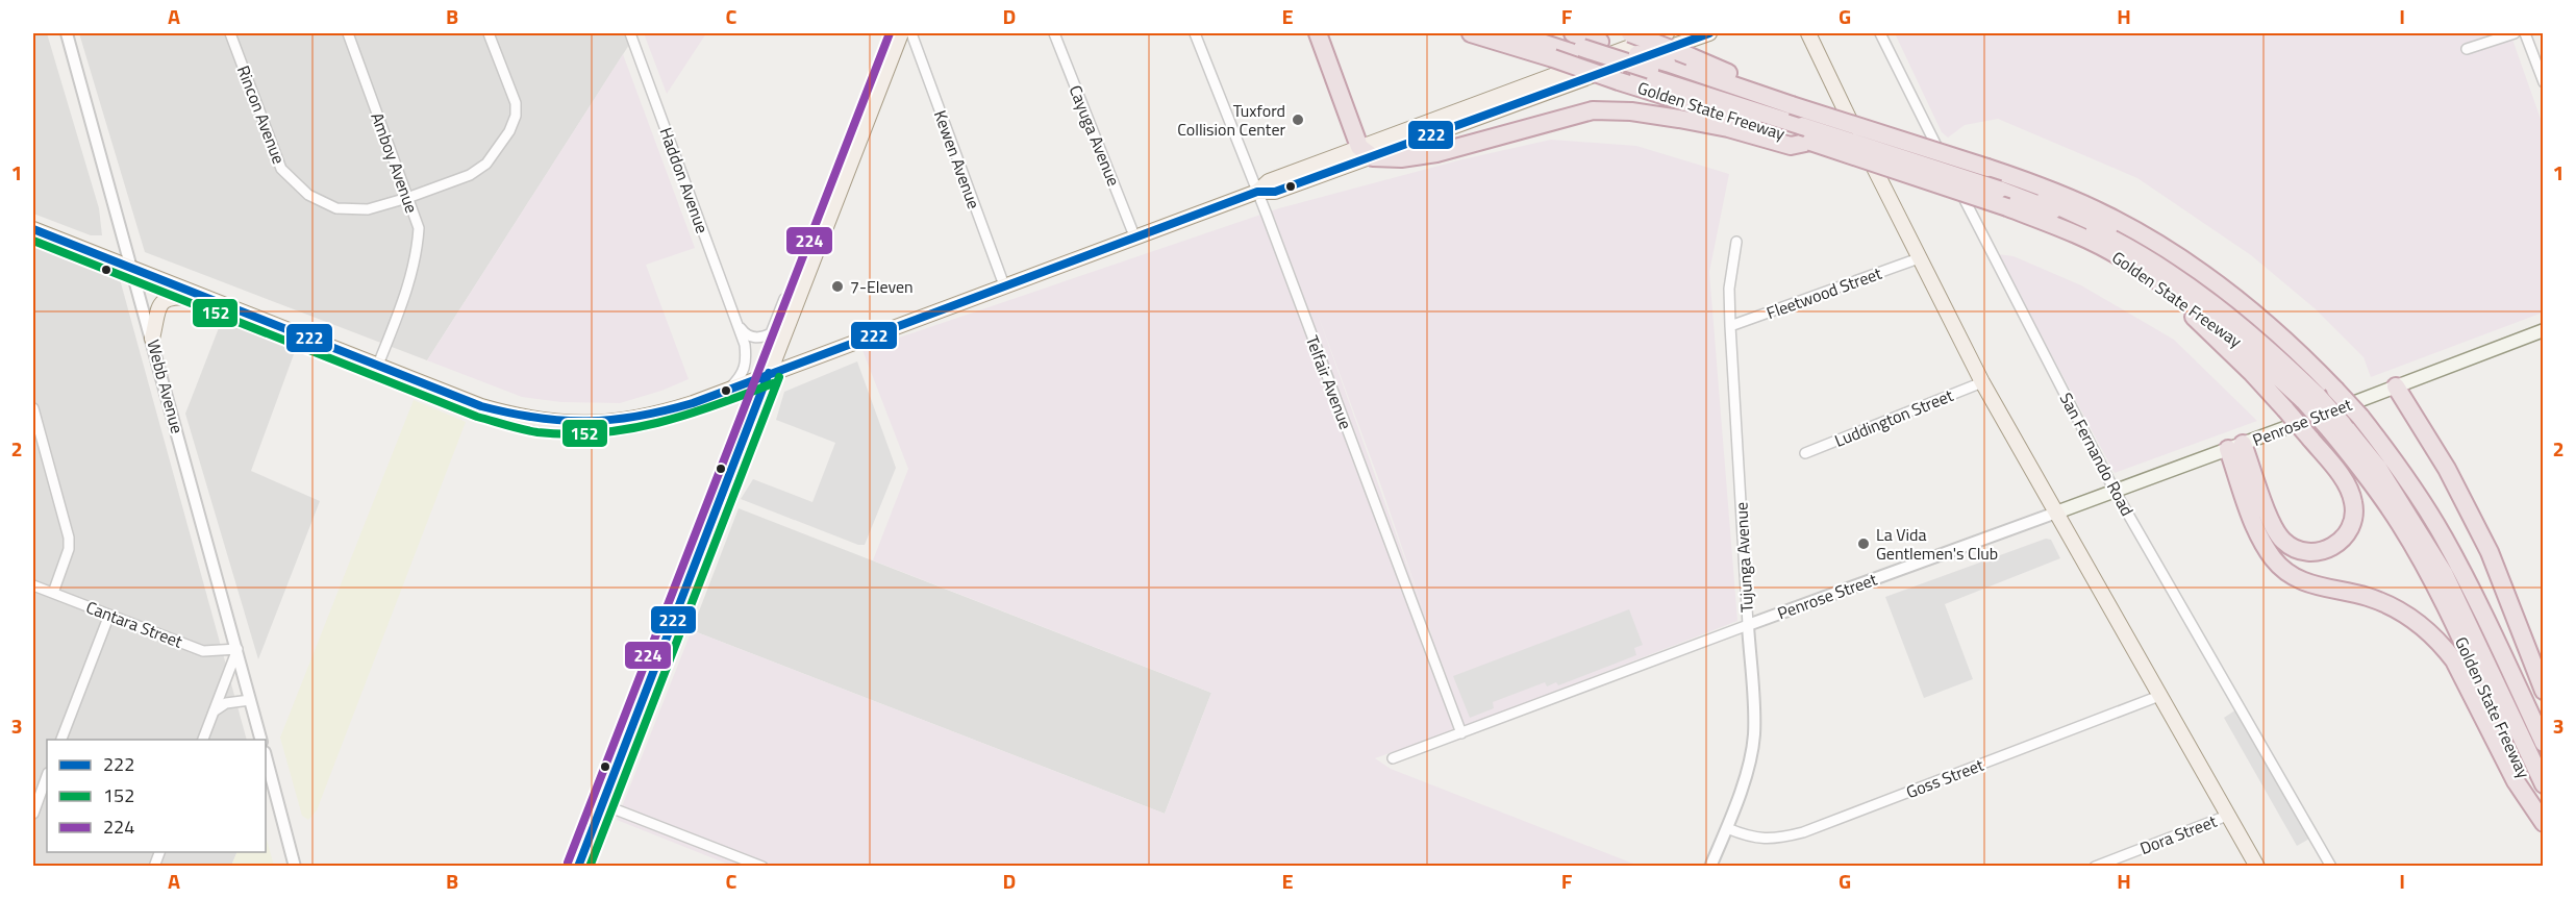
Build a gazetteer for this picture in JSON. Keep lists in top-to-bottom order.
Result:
{
  "streets": {
    "highway": ["Golden State Freeway"],
    "main road": ["Penrose Street"],
    "street": [
      "Rincon Avenue",
      "Cayuga Avenue",
      "Kewen Avenue",
      "Amboy Avenue",
      "Haddon Avenue",
      "Fleetwood Street",
      "Telfair Avenue",
      "Webb Avenue",
      "Luddington Street",
      "San Fernando Road",
      "Tujunga Avenue",
      "Cantara Street",
      "Goss Street",
      "Dora Street"
    ]
  },
  "crossings": [
    ["Rincon Avenue", "Amboy Avenue"],
    ["Fleetwood Street", "Tujunga Avenue"],
    ["Telfair Avenue", "Penrose Street"],
    ["Webb Avenue", "Cantara Street"],
    ["Penrose Street", "San Fernando Road"],
    ["Penrose Street", "Tujunga Avenue"],
    ["Tujunga Avenue", "Goss Street"]
  ],
  "places": ["Tuxford Collision Center", "7-Eleven", "La Vida Gentlemen's Club"],
  "lines": ["transit line 222", "transit line 224", "transit line 152"],
  "legend": ["222", "152", "224"],
  "grid": {
    "columns": [
      "A",
      "B",
      "C",
      "D",
      "E",
      "F",
      "G",
      "H",
      "I"
    ],
    "rows": ["1", "2", "3"]
  }
}
